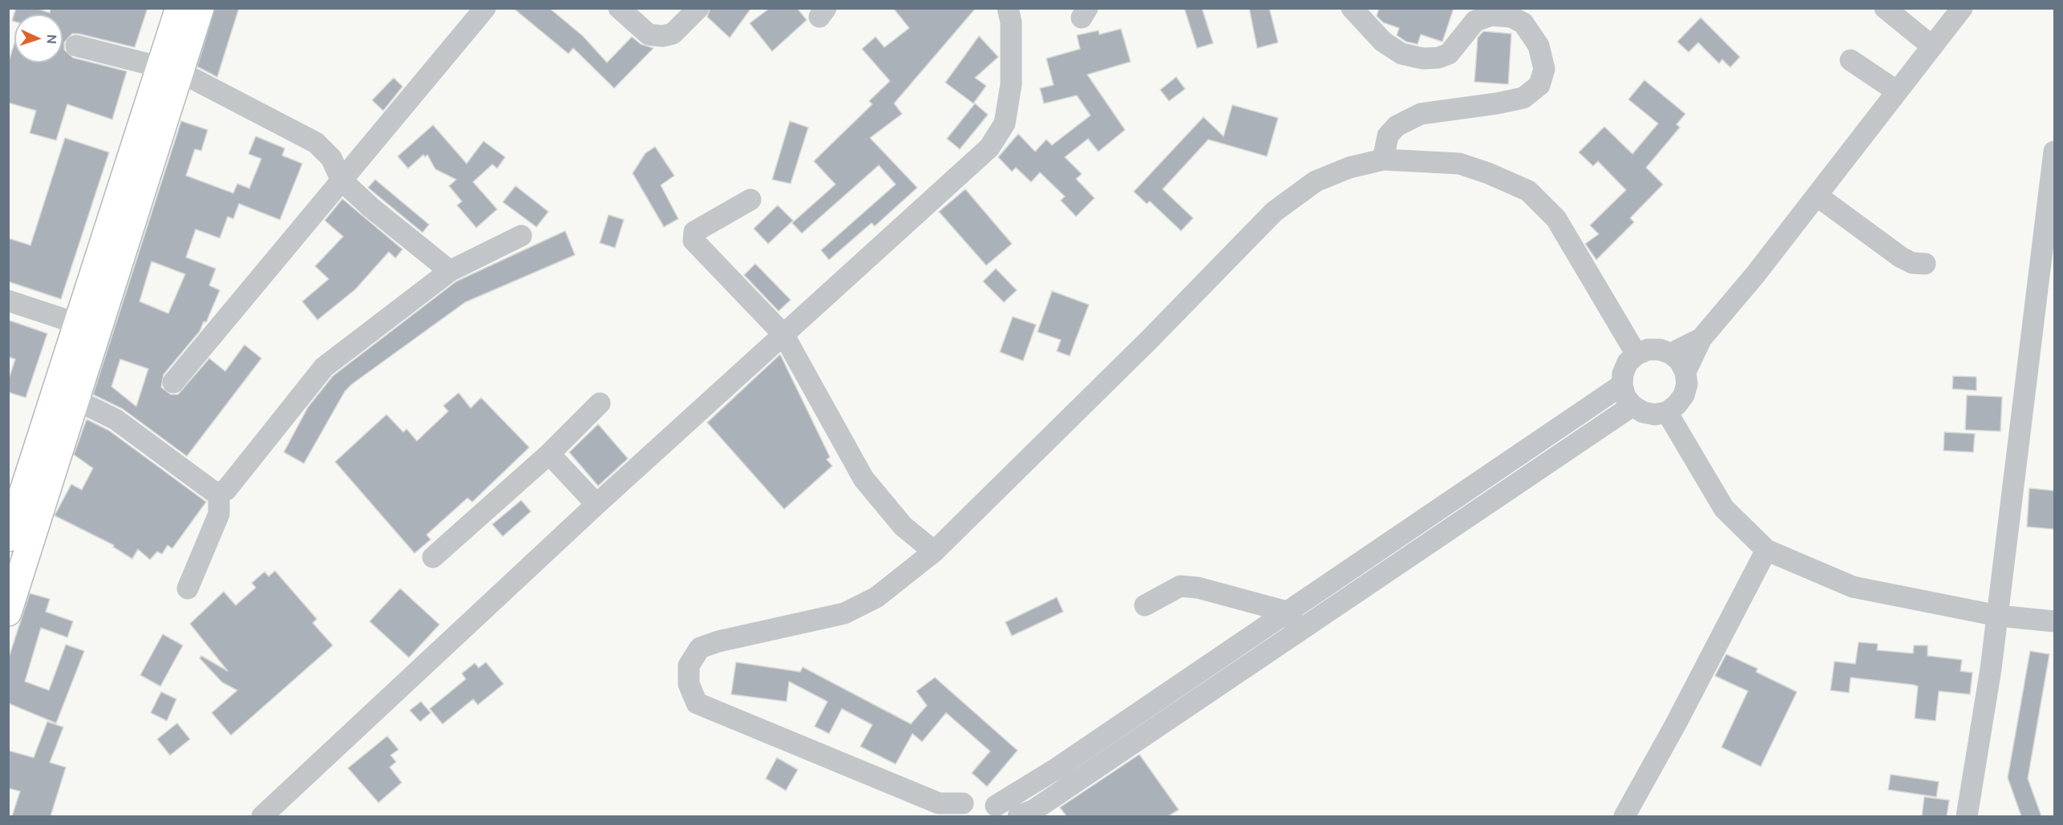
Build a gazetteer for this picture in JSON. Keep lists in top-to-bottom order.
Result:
{
  "north": "right"
}
